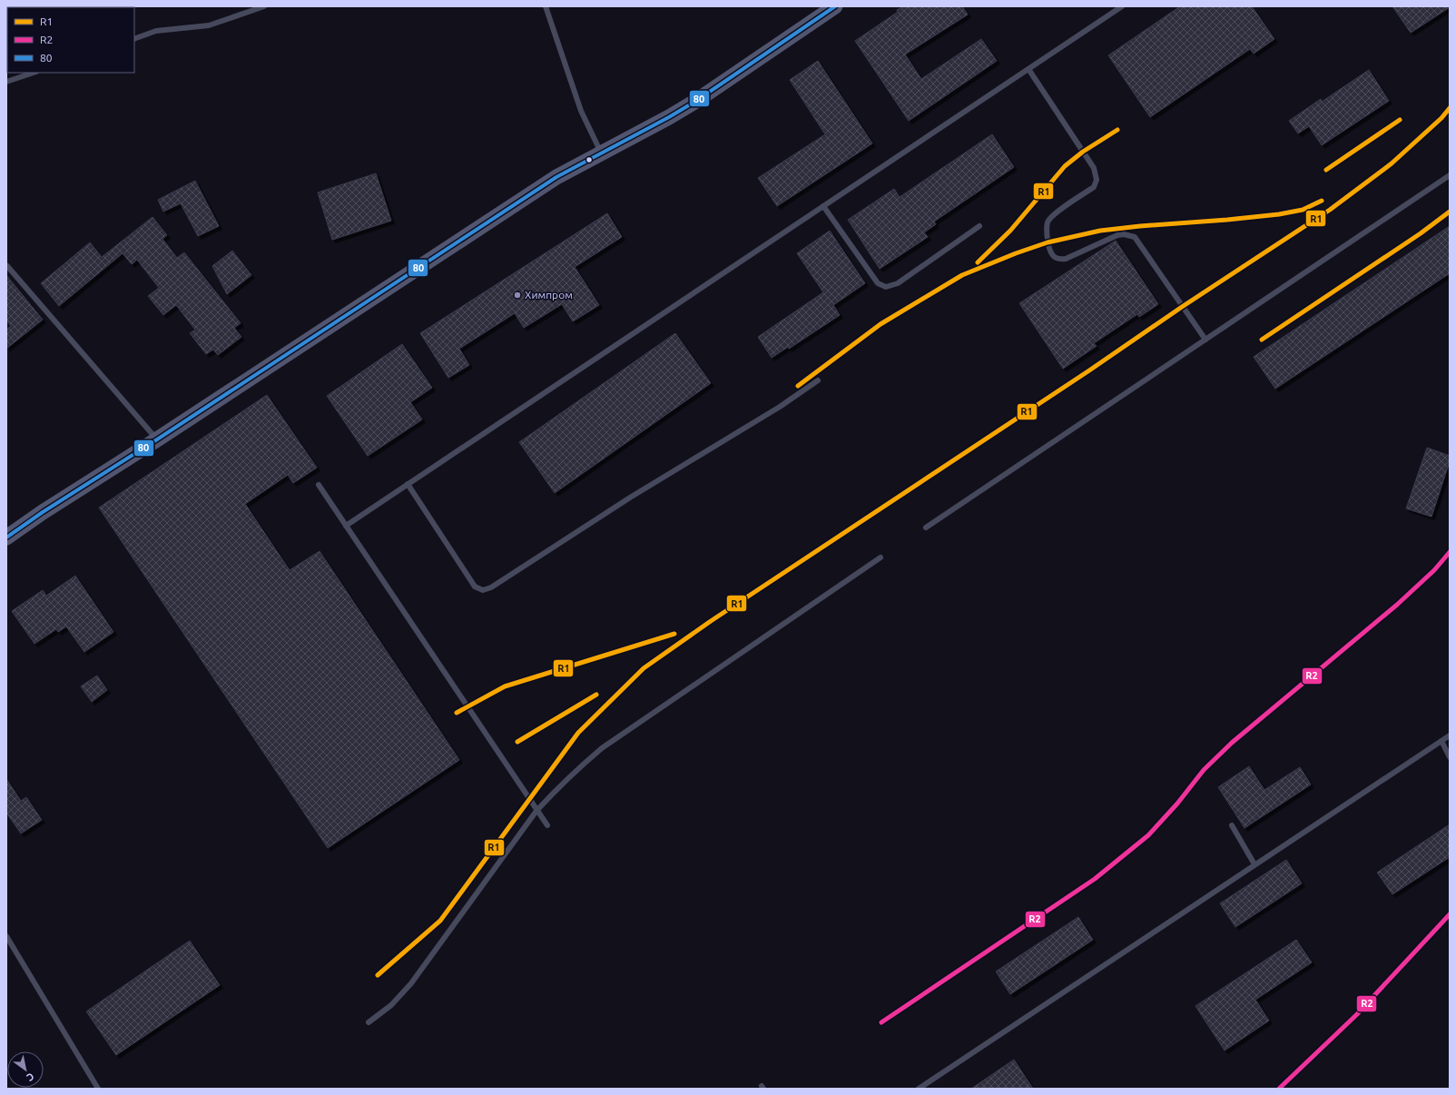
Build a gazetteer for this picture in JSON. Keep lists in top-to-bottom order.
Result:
{
  "places": ["Химпром"],
  "lines": ["transit line 80", "transit line R1", "transit line R2"],
  "legend": ["R1", "R2", "80"],
  "north": "bottom right"
}
